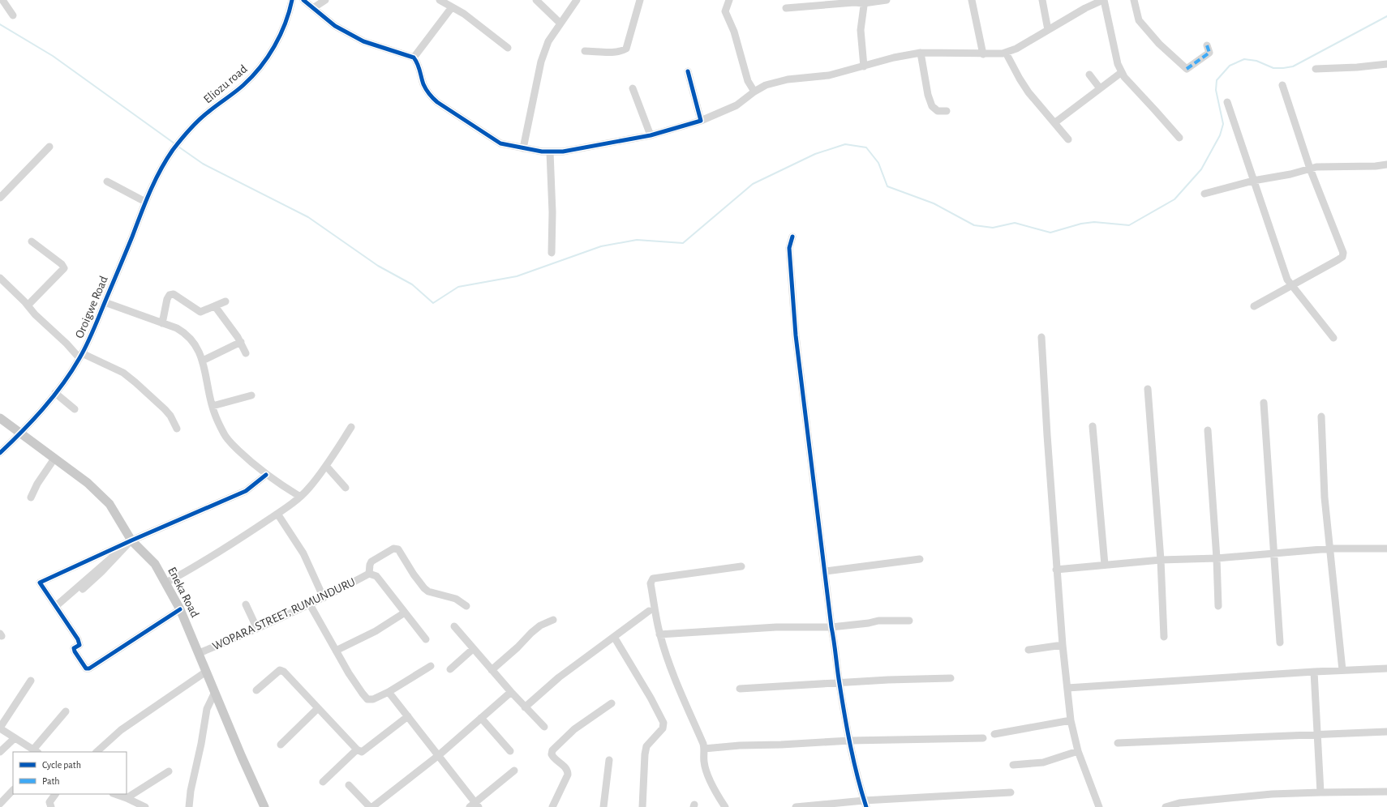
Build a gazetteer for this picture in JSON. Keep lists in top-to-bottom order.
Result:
{
  "streets": {
    "main road": ["Eneka Road"],
    "street": ["Eliozu road", "Oroigwe Road", "WOPARA STREET, RUMUNDURU"]
  },
  "crossings": [
    ["Eliozu road", "Oroigwe Road"],
    ["Oroigwe Road", "Eneka Road"],
    ["Eneka Road", "WOPARA STREET, RUMUNDURU"]
  ],
  "legend": ["Cycle path", "Path"]
}
